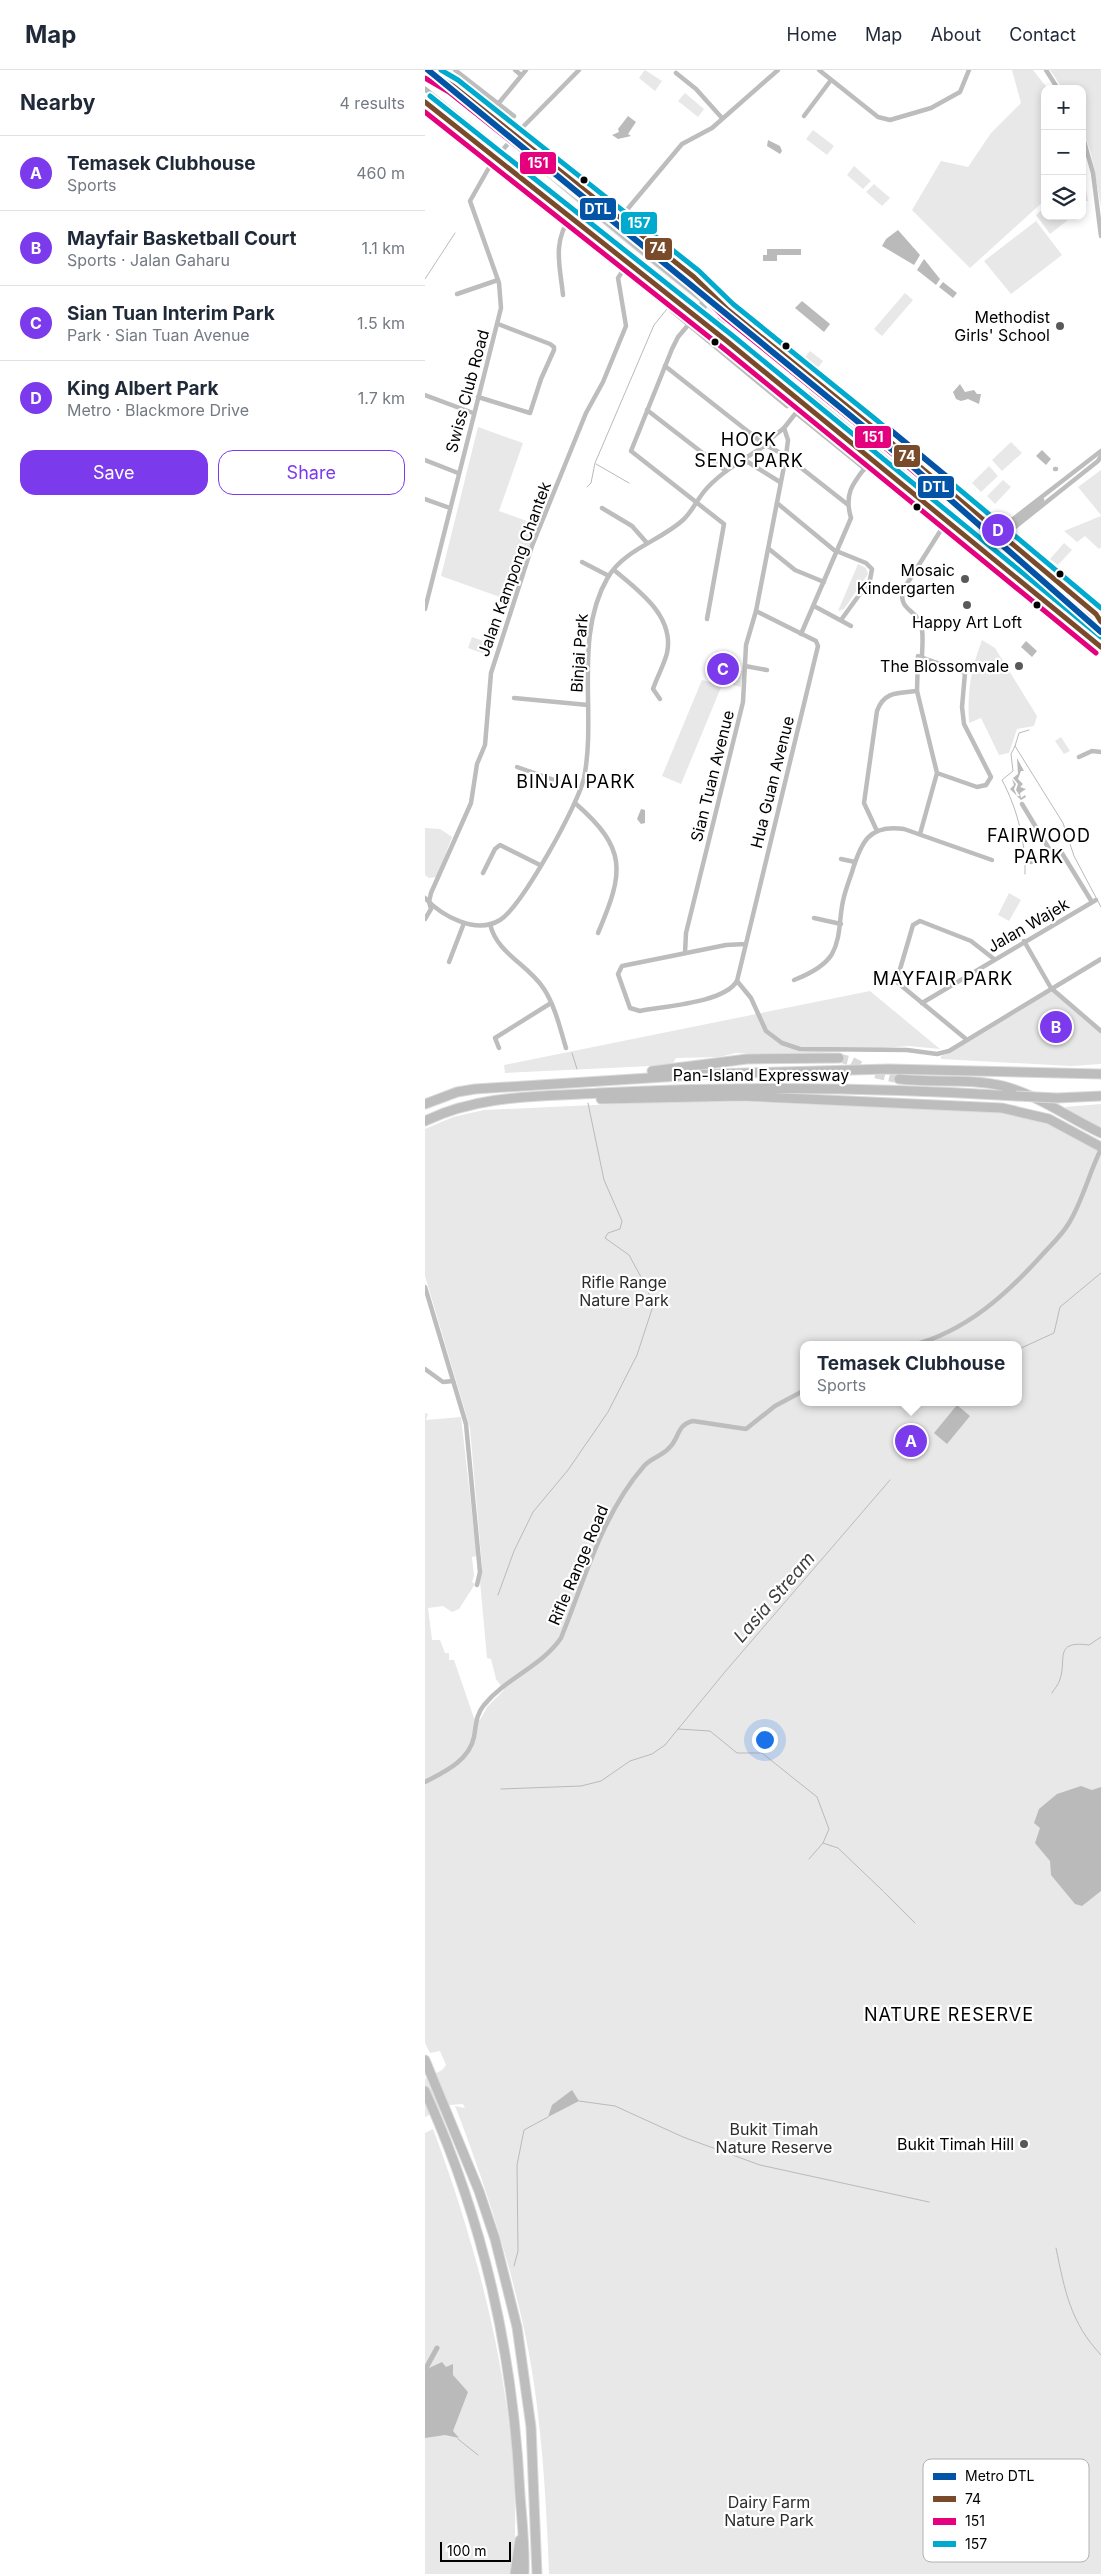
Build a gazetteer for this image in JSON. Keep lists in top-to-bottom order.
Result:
{
  "streets": {
    "highway": ["Pan-Island Expressway"],
    "street": [
      "Swiss Club Road",
      "Jalan Kampong Chantek",
      "Binjai Park",
      "Sian Tuan Avenue",
      "Hua Guan Avenue",
      "Jalan Wajek",
      "Rifle Range Road"
    ]
  },
  "crossings": [
    ["Binjai Park", "Sian Tuan Avenue"],
    ["Sian Tuan Avenue", "Hua Guan Avenue"]
  ],
  "districts": [
    "HOCK SENG PARK",
    "BINJAI PARK",
    "FAIRWOOD PARK",
    "MAYFAIR PARK",
    "NATURE RESERVE"
  ],
  "water": ["Lasia Stream"],
  "parks": ["Rifle Range Nature Park", "Bukit Timah Nature Reserve", "Dairy Farm Nature Park"],
  "places": [
    "Methodist Girls' School",
    "Mosaic Kindergarten",
    "Happy Art Loft",
    "The Blossomvale",
    "Bukit Timah Hill"
  ],
  "lines": [
    "metro line DTL",
    "transit line 74",
    "transit line 157",
    "transit line 151"
  ],
  "legend": [
    "Metro DTL",
    "74",
    "151",
    "157"
  ],
  "scale_bar": "100 m",
  "page": {
    "header": "Map",
    "nav": [
      "Home",
      "Map",
      "About",
      "Contact"
    ],
    "heading": ["Nearby", "4 results"],
    "map_buttons": ["+", "−"],
    "list": [
      {
        "mark": "A",
        "name": "Temasek Clubhouse",
        "note": "Sports",
        "value": "460 m"
      },
      {
        "mark": "B",
        "name": "Mayfair Basketball Court",
        "note": "Sports · Jalan Gaharu",
        "value": "1.1 km"
      },
      {
        "mark": "C",
        "name": "Sian Tuan Interim Park",
        "note": "Park · Sian Tuan Avenue",
        "value": "1.5 km"
      },
      {
        "mark": "D",
        "name": "King Albert Park",
        "note": "Metro · Blackmore Drive",
        "value": "1.7 km"
      }
    ],
    "buttons": ["Save", "Share"],
    "pins": [
      "D",
      "C",
      "B",
      "A"
    ],
    "popup": ["Temasek Clubhouse", "Sports"],
    "scale": "100 m"
  }
}
